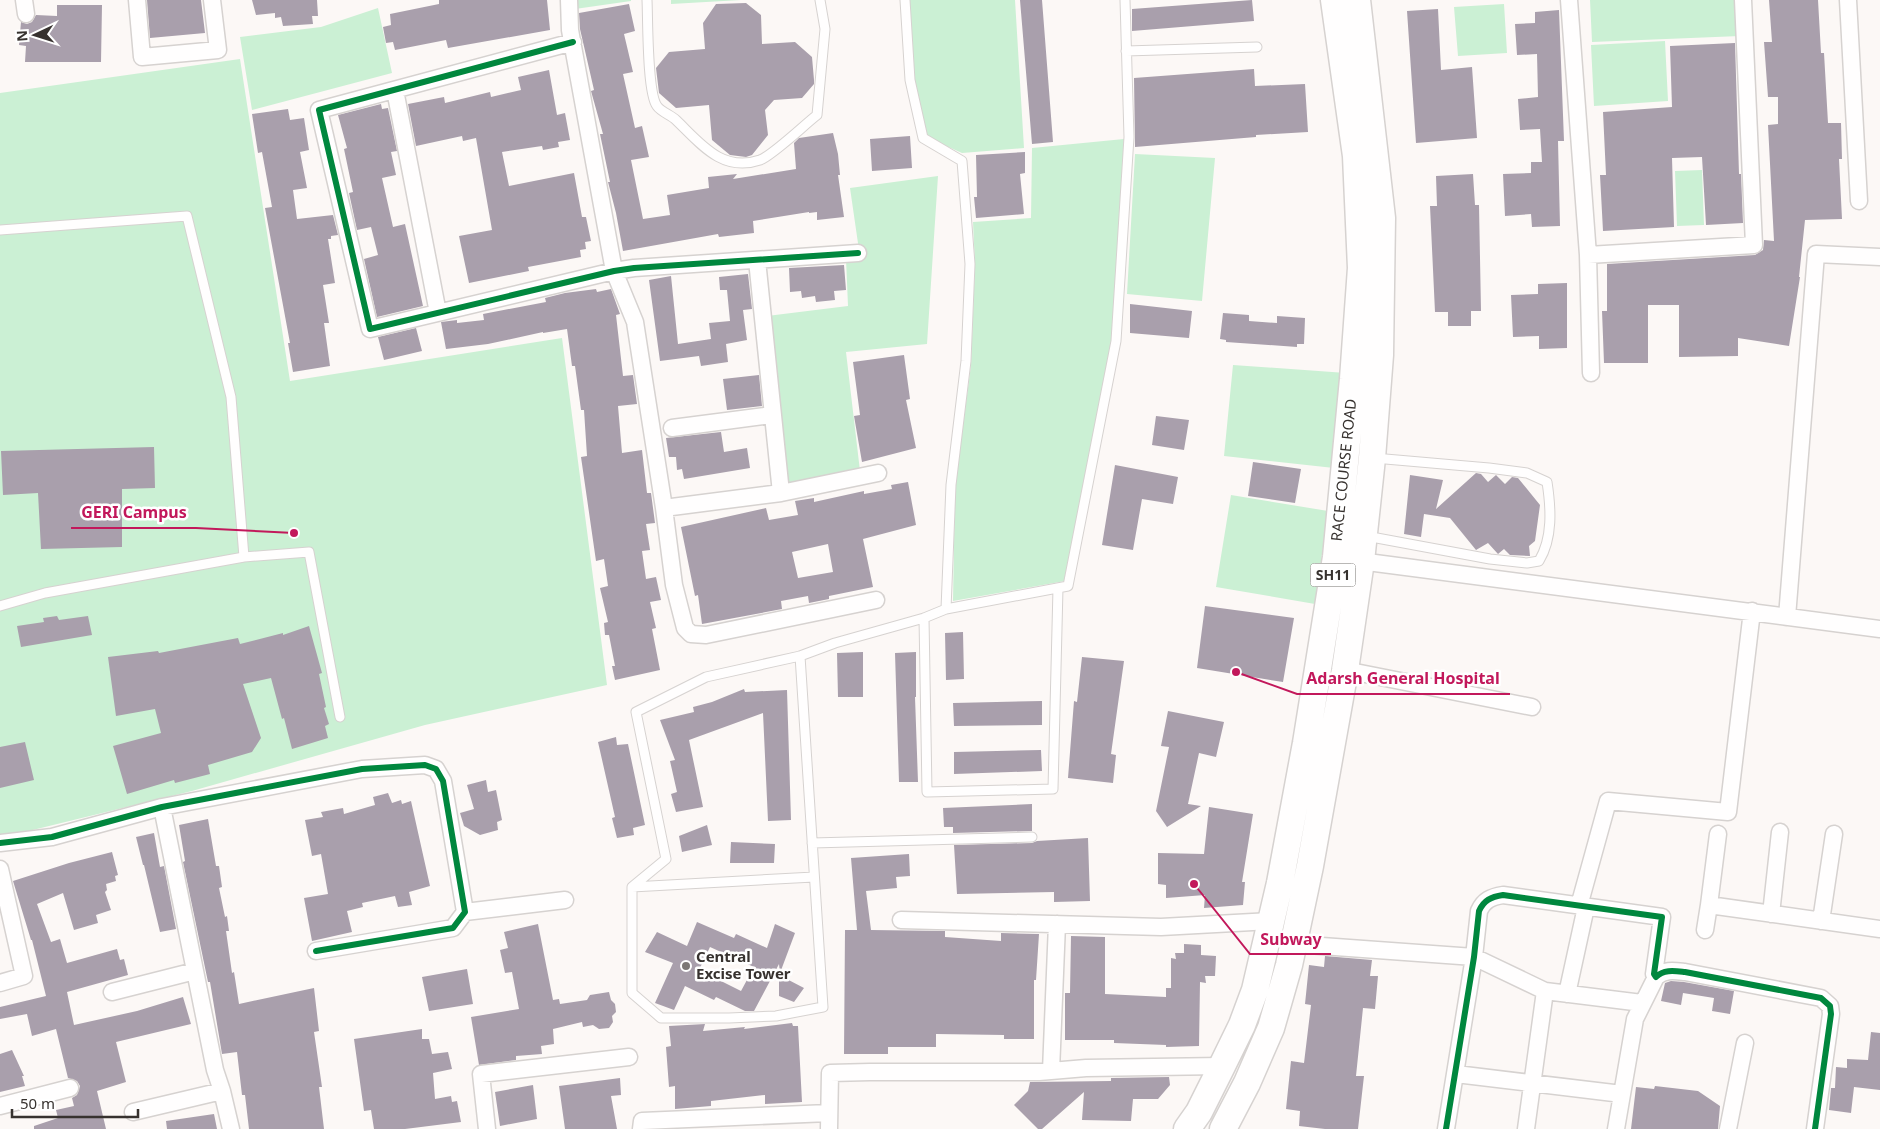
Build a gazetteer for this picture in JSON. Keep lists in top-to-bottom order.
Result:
{
  "streets": {
    "main road": ["RACE COURSE ROAD", "SH11"]
  },
  "places": [
    "GERI Campus",
    "Adarsh General Hospital",
    "Subway",
    "Central Excise Tower"
  ],
  "scale_bar": "50 m",
  "north": "left"
}
